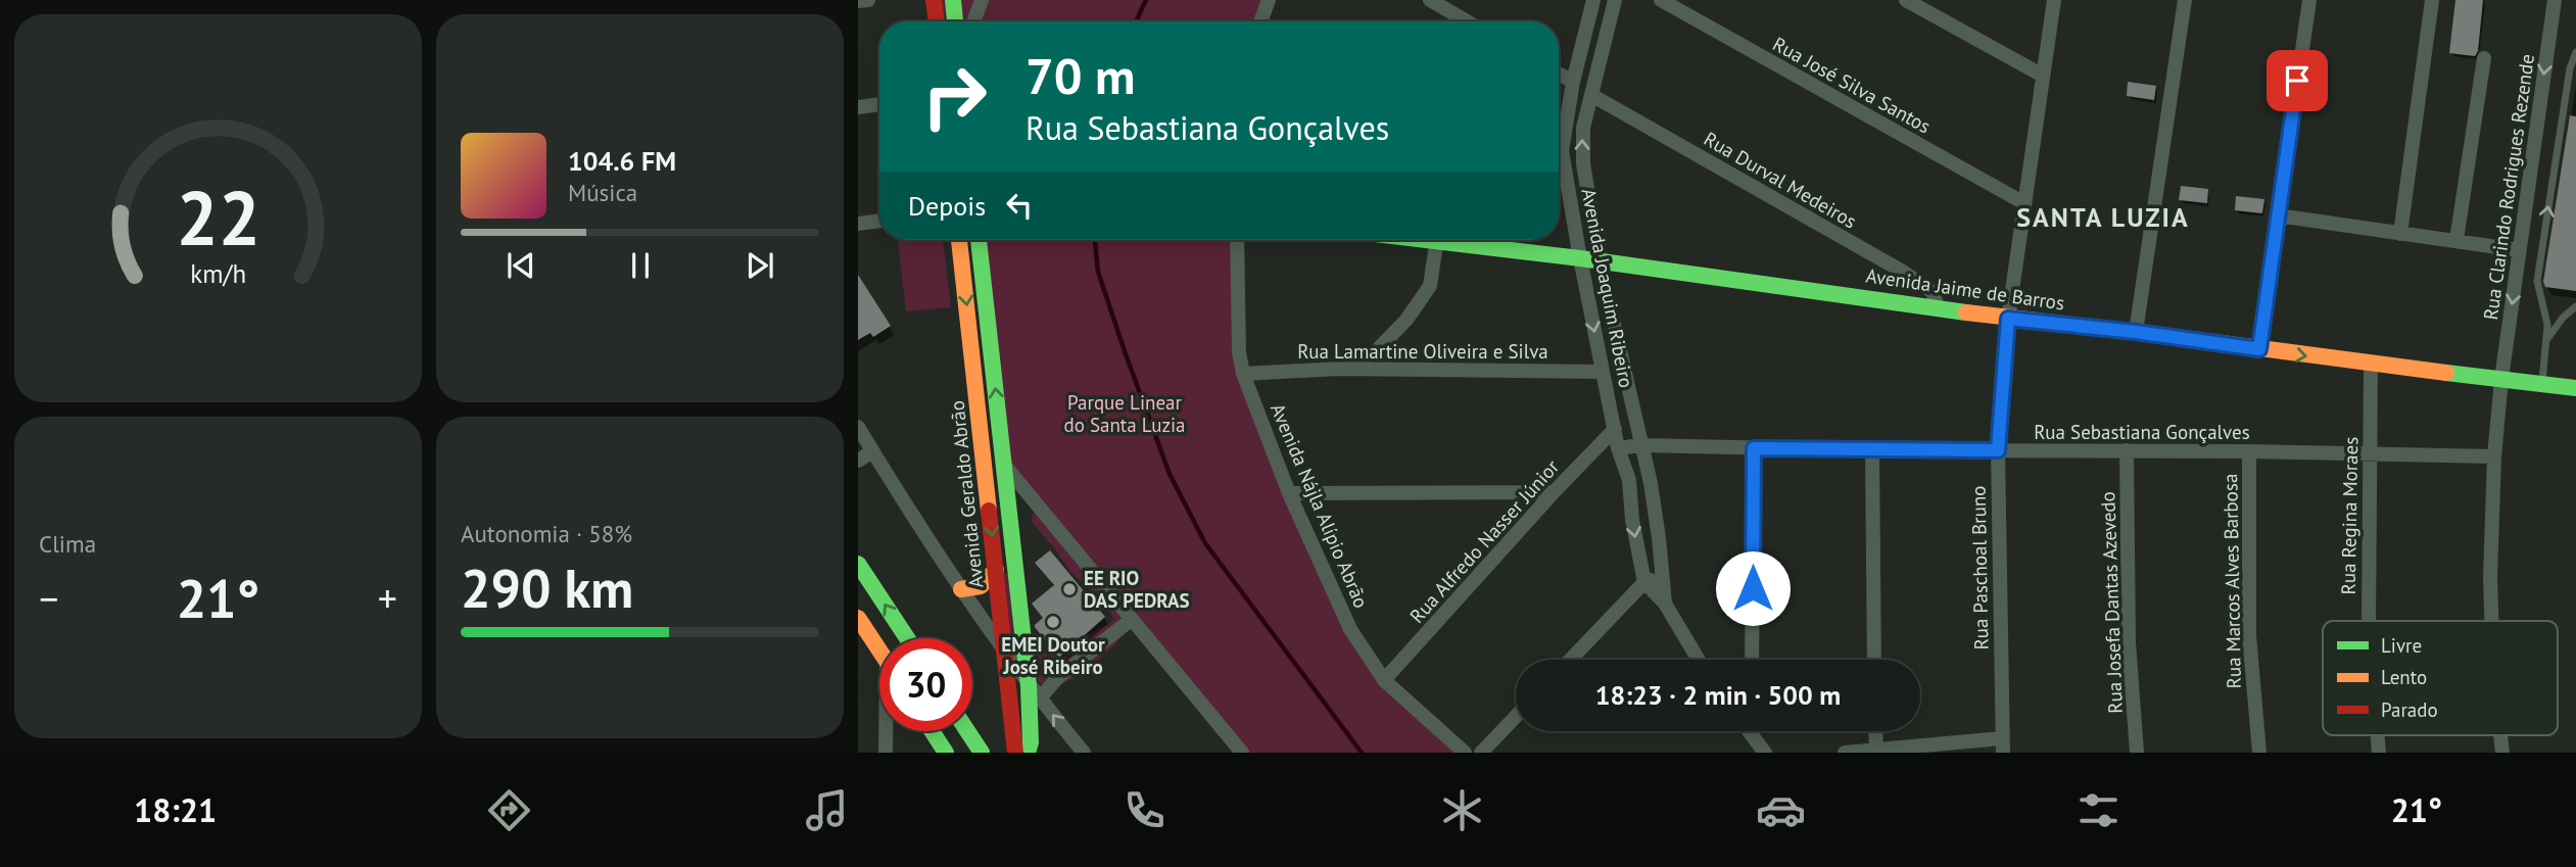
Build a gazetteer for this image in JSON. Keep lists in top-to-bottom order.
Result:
{
  "streets": {
    "street": [
      "Rua José Silva Santos",
      "Rua Durval Medeiros",
      "Rua Clarindo Rodrigues Rezende",
      "Avenida Joaquim Ribeiro",
      "Avenida Jaime de Barros",
      "Rua Lamartine Oliveira e Silva",
      "Rua Sebastiana Gonçalves",
      "Avenida Geraldo Abrão",
      "Avenida Nájla Alípio Abrão",
      "Rua Regina Moraes",
      "Rua Alfredo Nasser Júnior",
      "Rua Paschoal Bruno",
      "Rua Marcos Alves Barbosa",
      "Rua Josefa Dantas Azevedo"
    ]
  },
  "crossings": [
    ["Rua José Silva Santos", "Rua Paschoal Bruno"],
    ["Rua Durval Medeiros", "Avenida Joaquim Ribeiro"],
    ["Rua Durval Medeiros", "Avenida Jaime de Barros"],
    ["Rua Clarindo Rodrigues Rezende", "Avenida Jaime de Barros"],
    ["Rua Clarindo Rodrigues Rezende", "Rua Sebastiana Gonçalves"],
    ["Avenida Joaquim Ribeiro", "Avenida Jaime de Barros"],
    ["Avenida Joaquim Ribeiro", "Rua Lamartine Oliveira e Silva"],
    ["Avenida Joaquim Ribeiro", "Rua Sebastiana Gonçalves"],
    ["Avenida Joaquim Ribeiro", "Rua Alfredo Nasser Júnior"],
    ["Avenida Jaime de Barros", "Rua Regina Moraes"],
    ["Avenida Jaime de Barros", "Rua Paschoal Bruno"],
    ["Rua Lamartine Oliveira e Silva", "Avenida Nájla Alípio Abrão"],
    ["Rua Sebastiana Gonçalves", "Rua Regina Moraes"],
    ["Rua Sebastiana Gonçalves", "Rua Paschoal Bruno"],
    ["Rua Sebastiana Gonçalves", "Rua Marcos Alves Barbosa"],
    ["Rua Sebastiana Gonçalves", "Rua Josefa Dantas Azevedo"],
    ["Avenida Nájla Alípio Abrão", "Rua Alfredo Nasser Júnior"]
  ],
  "districts": ["SANTA LUZIA"],
  "parks": ["Parque Linear do Santa Luzia"],
  "places": ["EE RIO DAS PEDRAS", "EMEI Doutor José Ribeiro"],
  "legend": ["Livre", "Lento", "Parado"],
  "page": {
    "turn": ["70 m", "Rua Sebastiana Gonçalves"],
    "song": ["104.6 FM", "Música"],
    "then": "Depois",
    "tile": [
      "Clima",
      ["Autonomia · 58%", "290 km"]
    ],
    "heat": ["−", "21°", "+"],
    "limit": "30",
    "trip": "18:23 · 2 min · 500 m",
    "tabs": ["18:21", "21°"],
    "gauge": ["22", "km/h"]
  }
}
